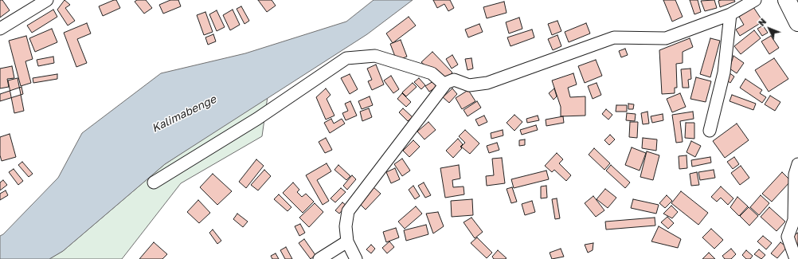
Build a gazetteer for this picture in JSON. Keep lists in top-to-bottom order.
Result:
{
  "water": ["Kalimabenge"],
  "north": "top left"
}
